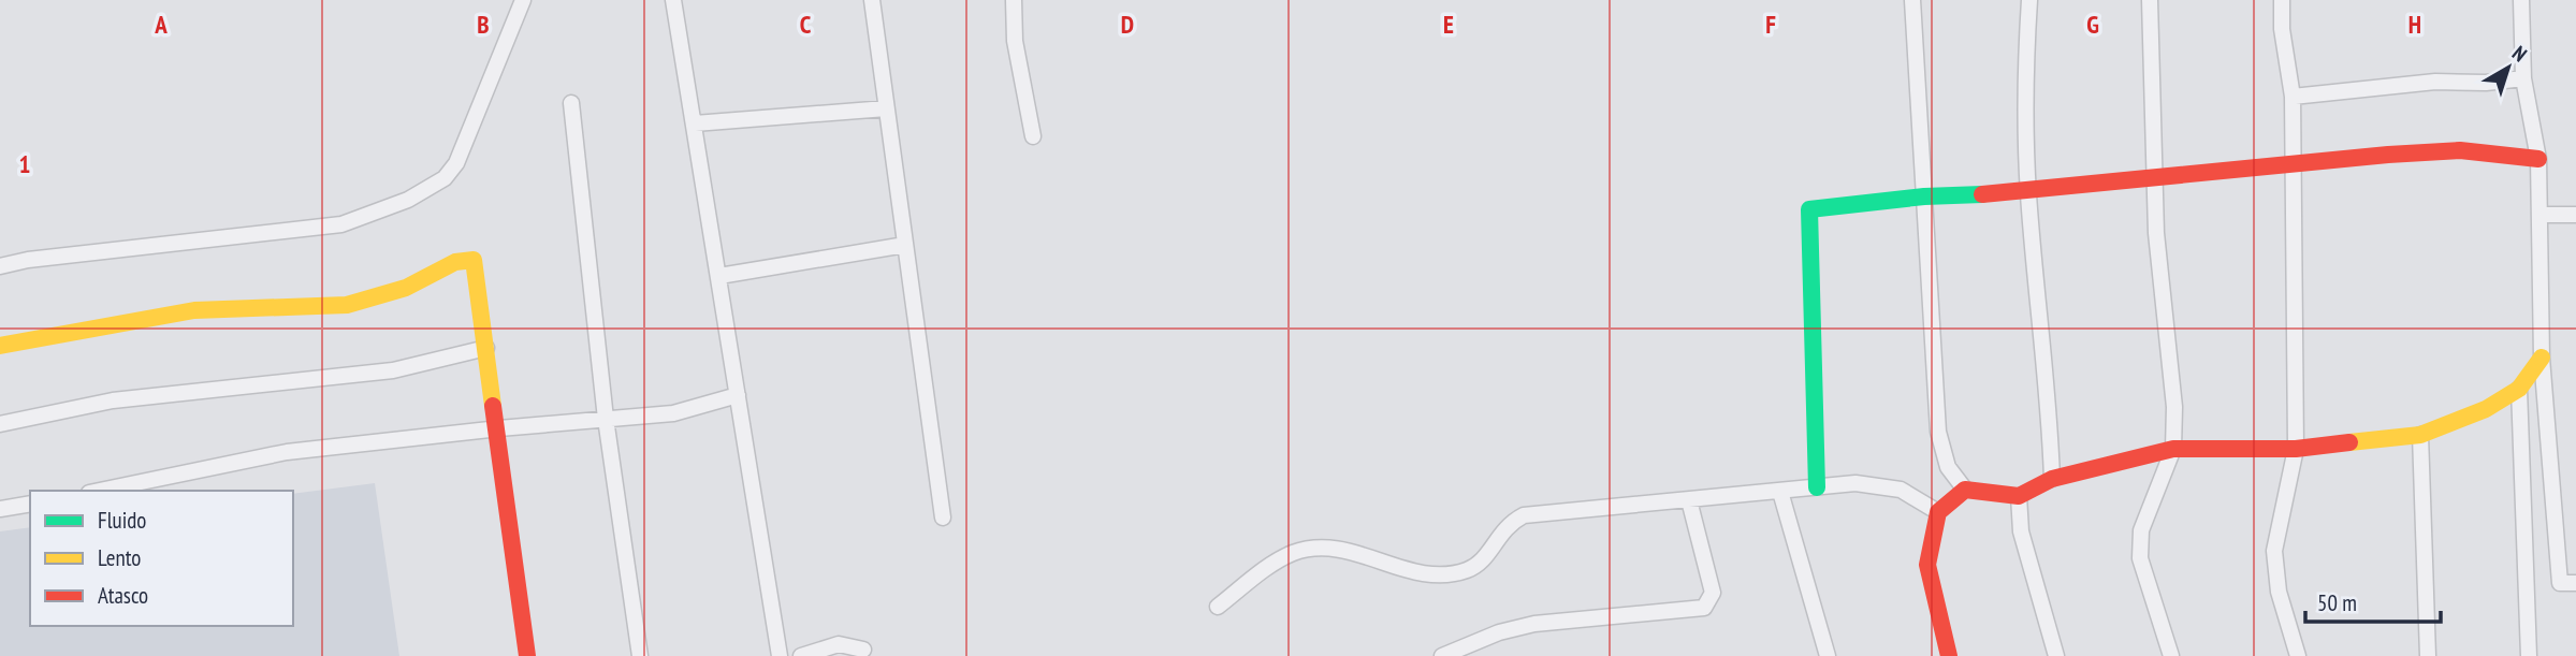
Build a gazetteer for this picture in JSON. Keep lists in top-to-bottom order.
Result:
{
  "legend": ["Fluido", "Lento", "Atasco"],
  "scale_bar": "50 m",
  "north": "top right",
  "grid": {
    "columns": [
      "A",
      "B",
      "C",
      "D",
      "E",
      "F",
      "G",
      "H"
    ],
    "rows": ["1"]
  }
}
